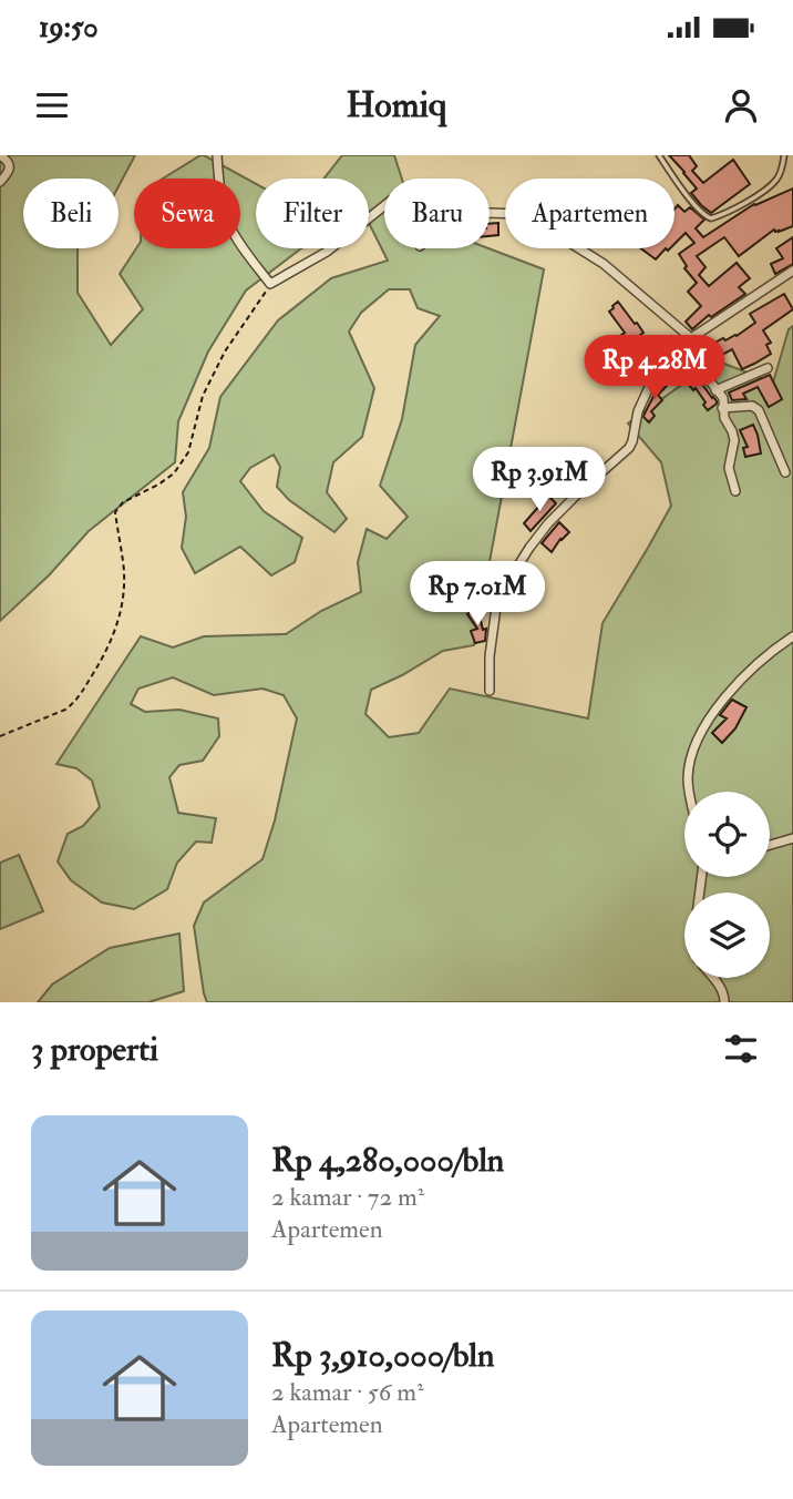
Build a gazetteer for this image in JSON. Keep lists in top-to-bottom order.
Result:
{
  "page": {
    "status": "19:50",
    "header": "Homiq",
    "chip": [
      "Beli",
      "Sewa",
      "Filter",
      "Baru",
      "Apartemen"
    ],
    "price": ["Rp 4.28M", "Rp 3.91M", "Rp 7.01M"],
    "heading": "3 properti",
    "list": [
      {
        "name": "Rp 4,280,000/bln",
        "note": "2 kamar · 72 m² · Apartemen"
      },
      {
        "name": "Rp 3,910,000/bln",
        "note": "2 kamar · 56 m² · Apartemen"
      }
    ]
  }
}
